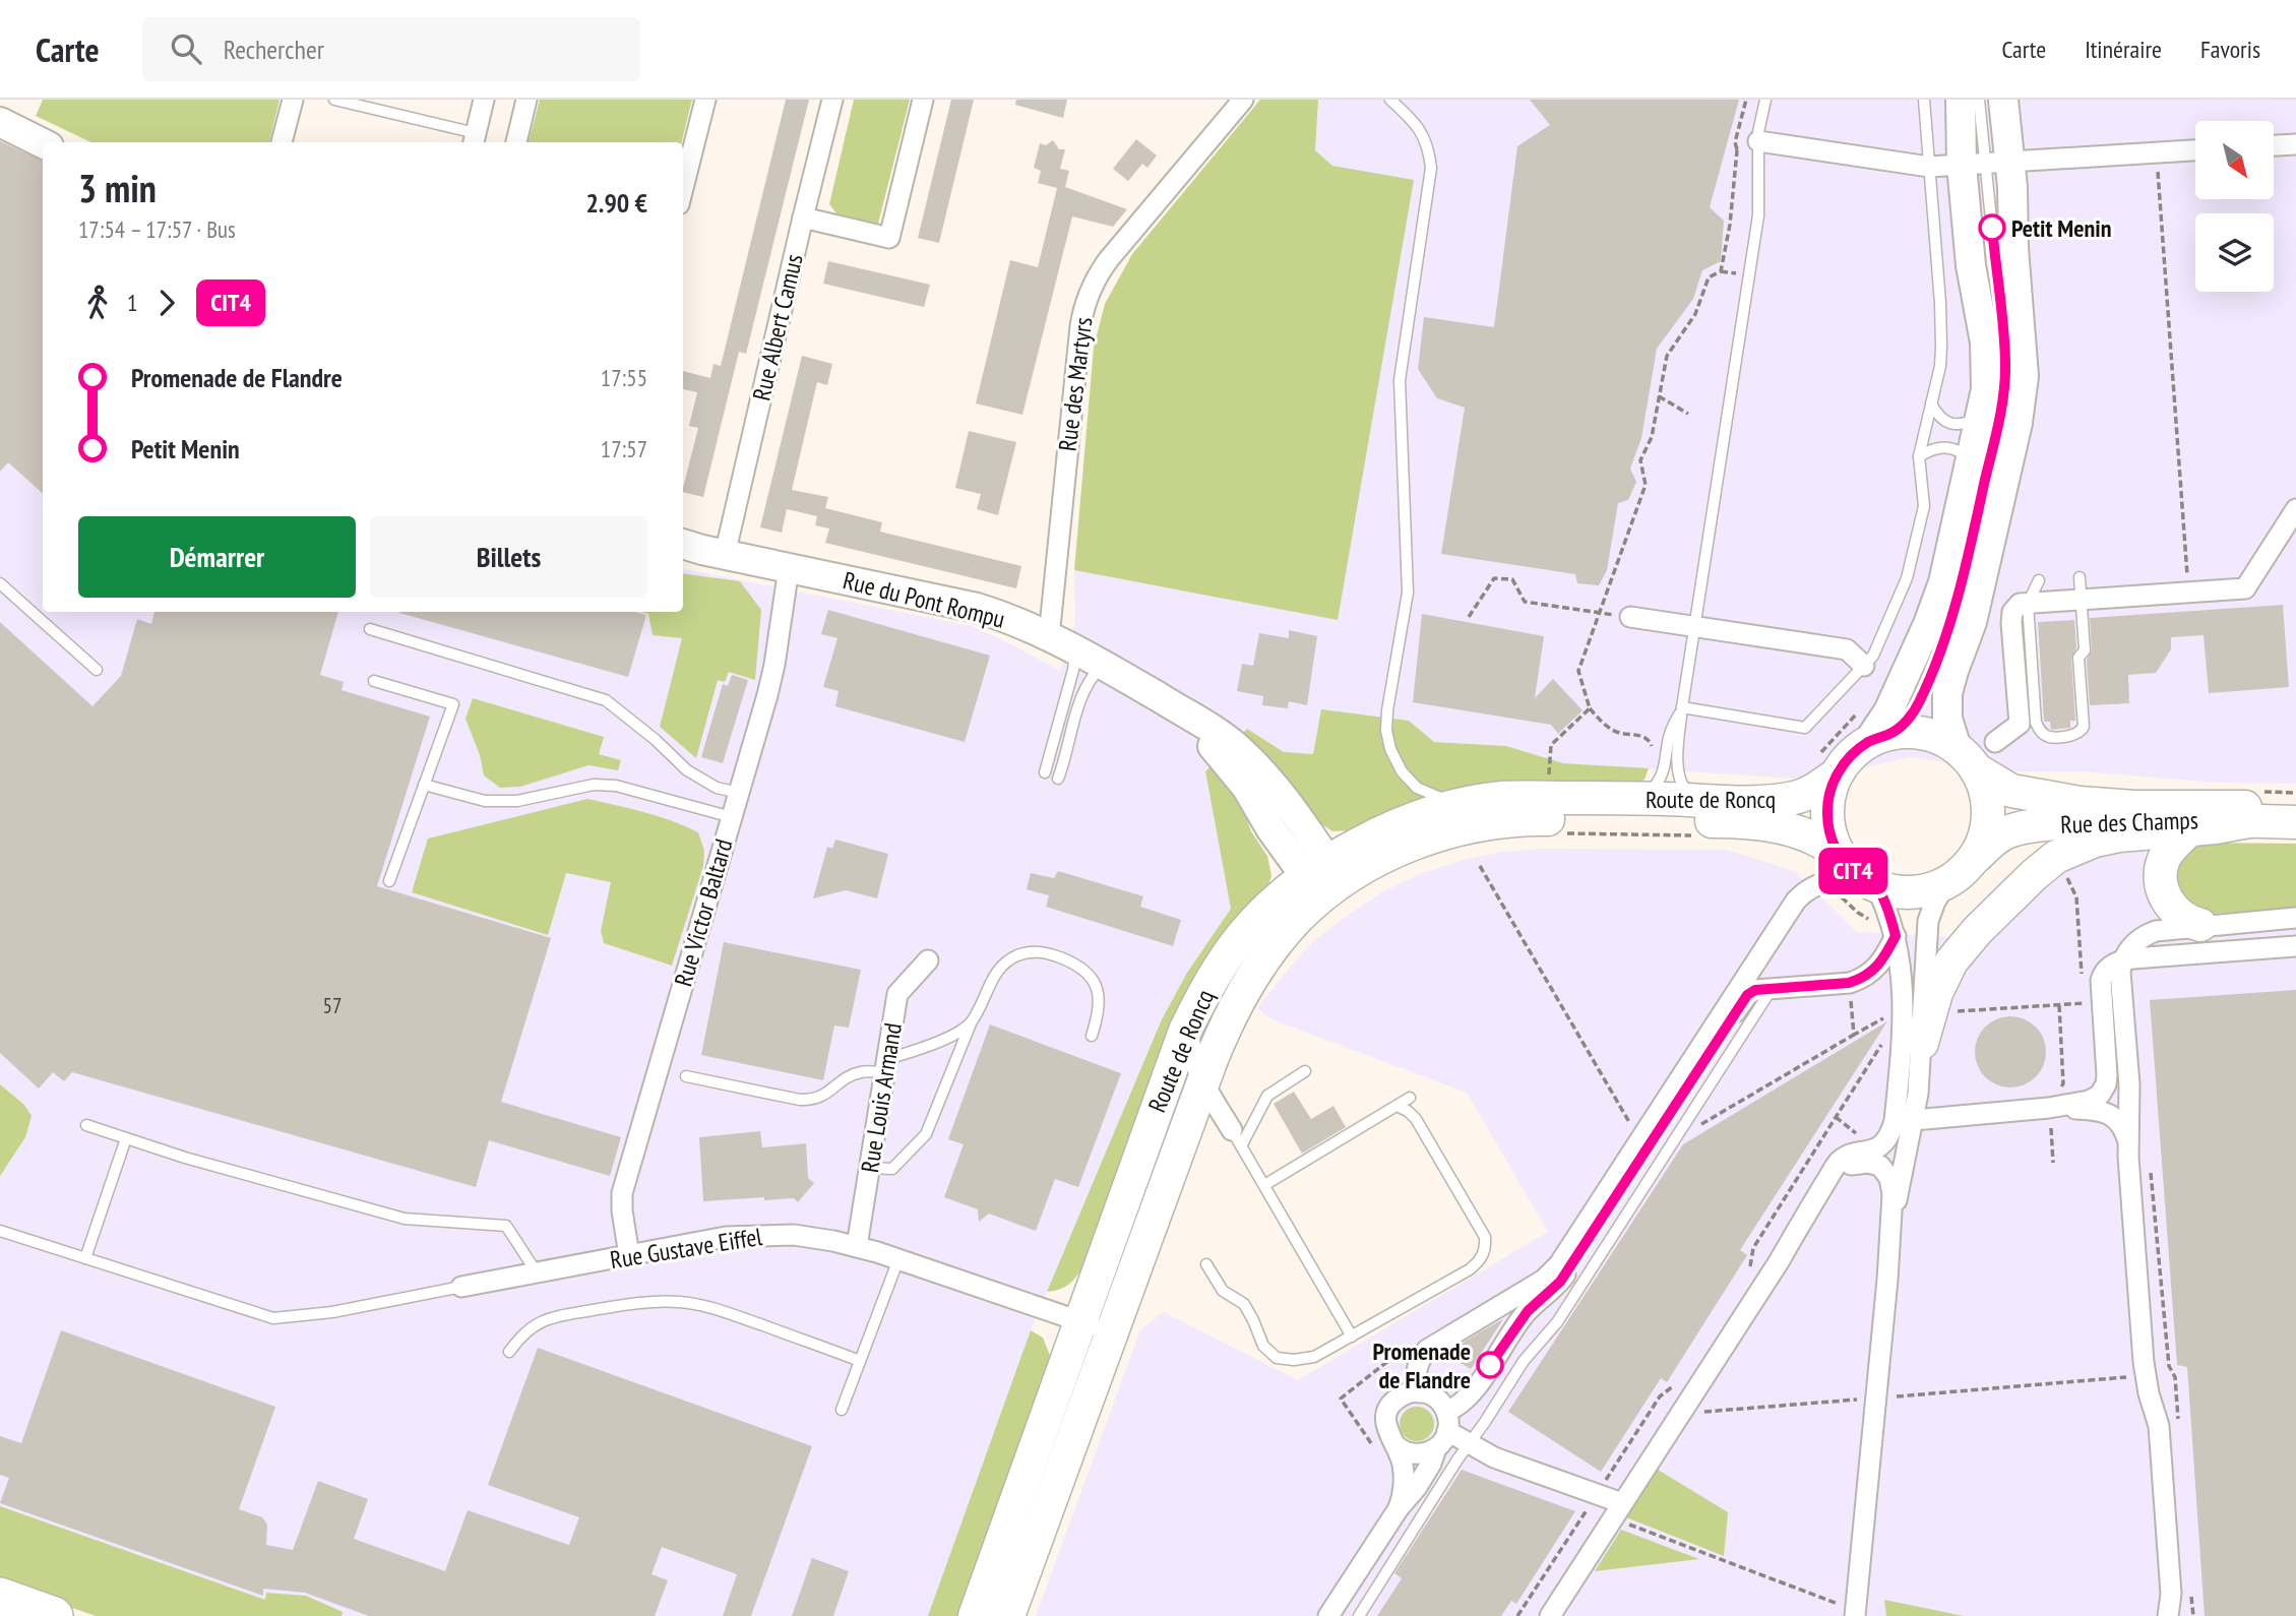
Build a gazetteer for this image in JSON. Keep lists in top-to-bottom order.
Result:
{
  "streets": {
    "main road": ["Route de Roncq", "Rue des Champs"],
    "street": [
      "Rue Albert Camus",
      "Rue des Martyrs",
      "Rue du Pont Rompu",
      "Rue Victor Baltard",
      "Rue Louis Armand",
      "Rue Gustave Eiffel"
    ]
  },
  "crossings": [
    ["Rue Albert Camus", "Rue du Pont Rompu"],
    ["Rue des Martyrs", "Rue du Pont Rompu"],
    ["Rue du Pont Rompu", "Route de Roncq"],
    ["Rue du Pont Rompu", "Rue Victor Baltard"],
    ["Route de Roncq", "Rue des Champs"],
    ["Route de Roncq", "Rue Gustave Eiffel"],
    ["Rue Victor Baltard", "Rue Gustave Eiffel"],
    ["Rue Louis Armand", "Rue Gustave Eiffel"]
  ],
  "places": ["Petit Menin", "Promenade de Flandre"],
  "lines": ["bus line CIT4"],
  "house_numbers": ["57"],
  "north": "bottom right",
  "page": {
    "header": "Carte",
    "search": "Rechercher",
    "nav": ["Carte", "Itinéraire", "Favoris"],
    "on_map": "CIT4",
    "heading": ["3 min", "17:54 – 17:57 · Bus", "2.90 €"],
    "legs": ["1", "CIT4"],
    "list": [
      {
        "name": "Promenade de Flandre",
        "value": "17:55"
      },
      {
        "name": "Petit Menin",
        "value": "17:57"
      }
    ],
    "buttons": ["Démarrer", "Billets"]
  }
}
